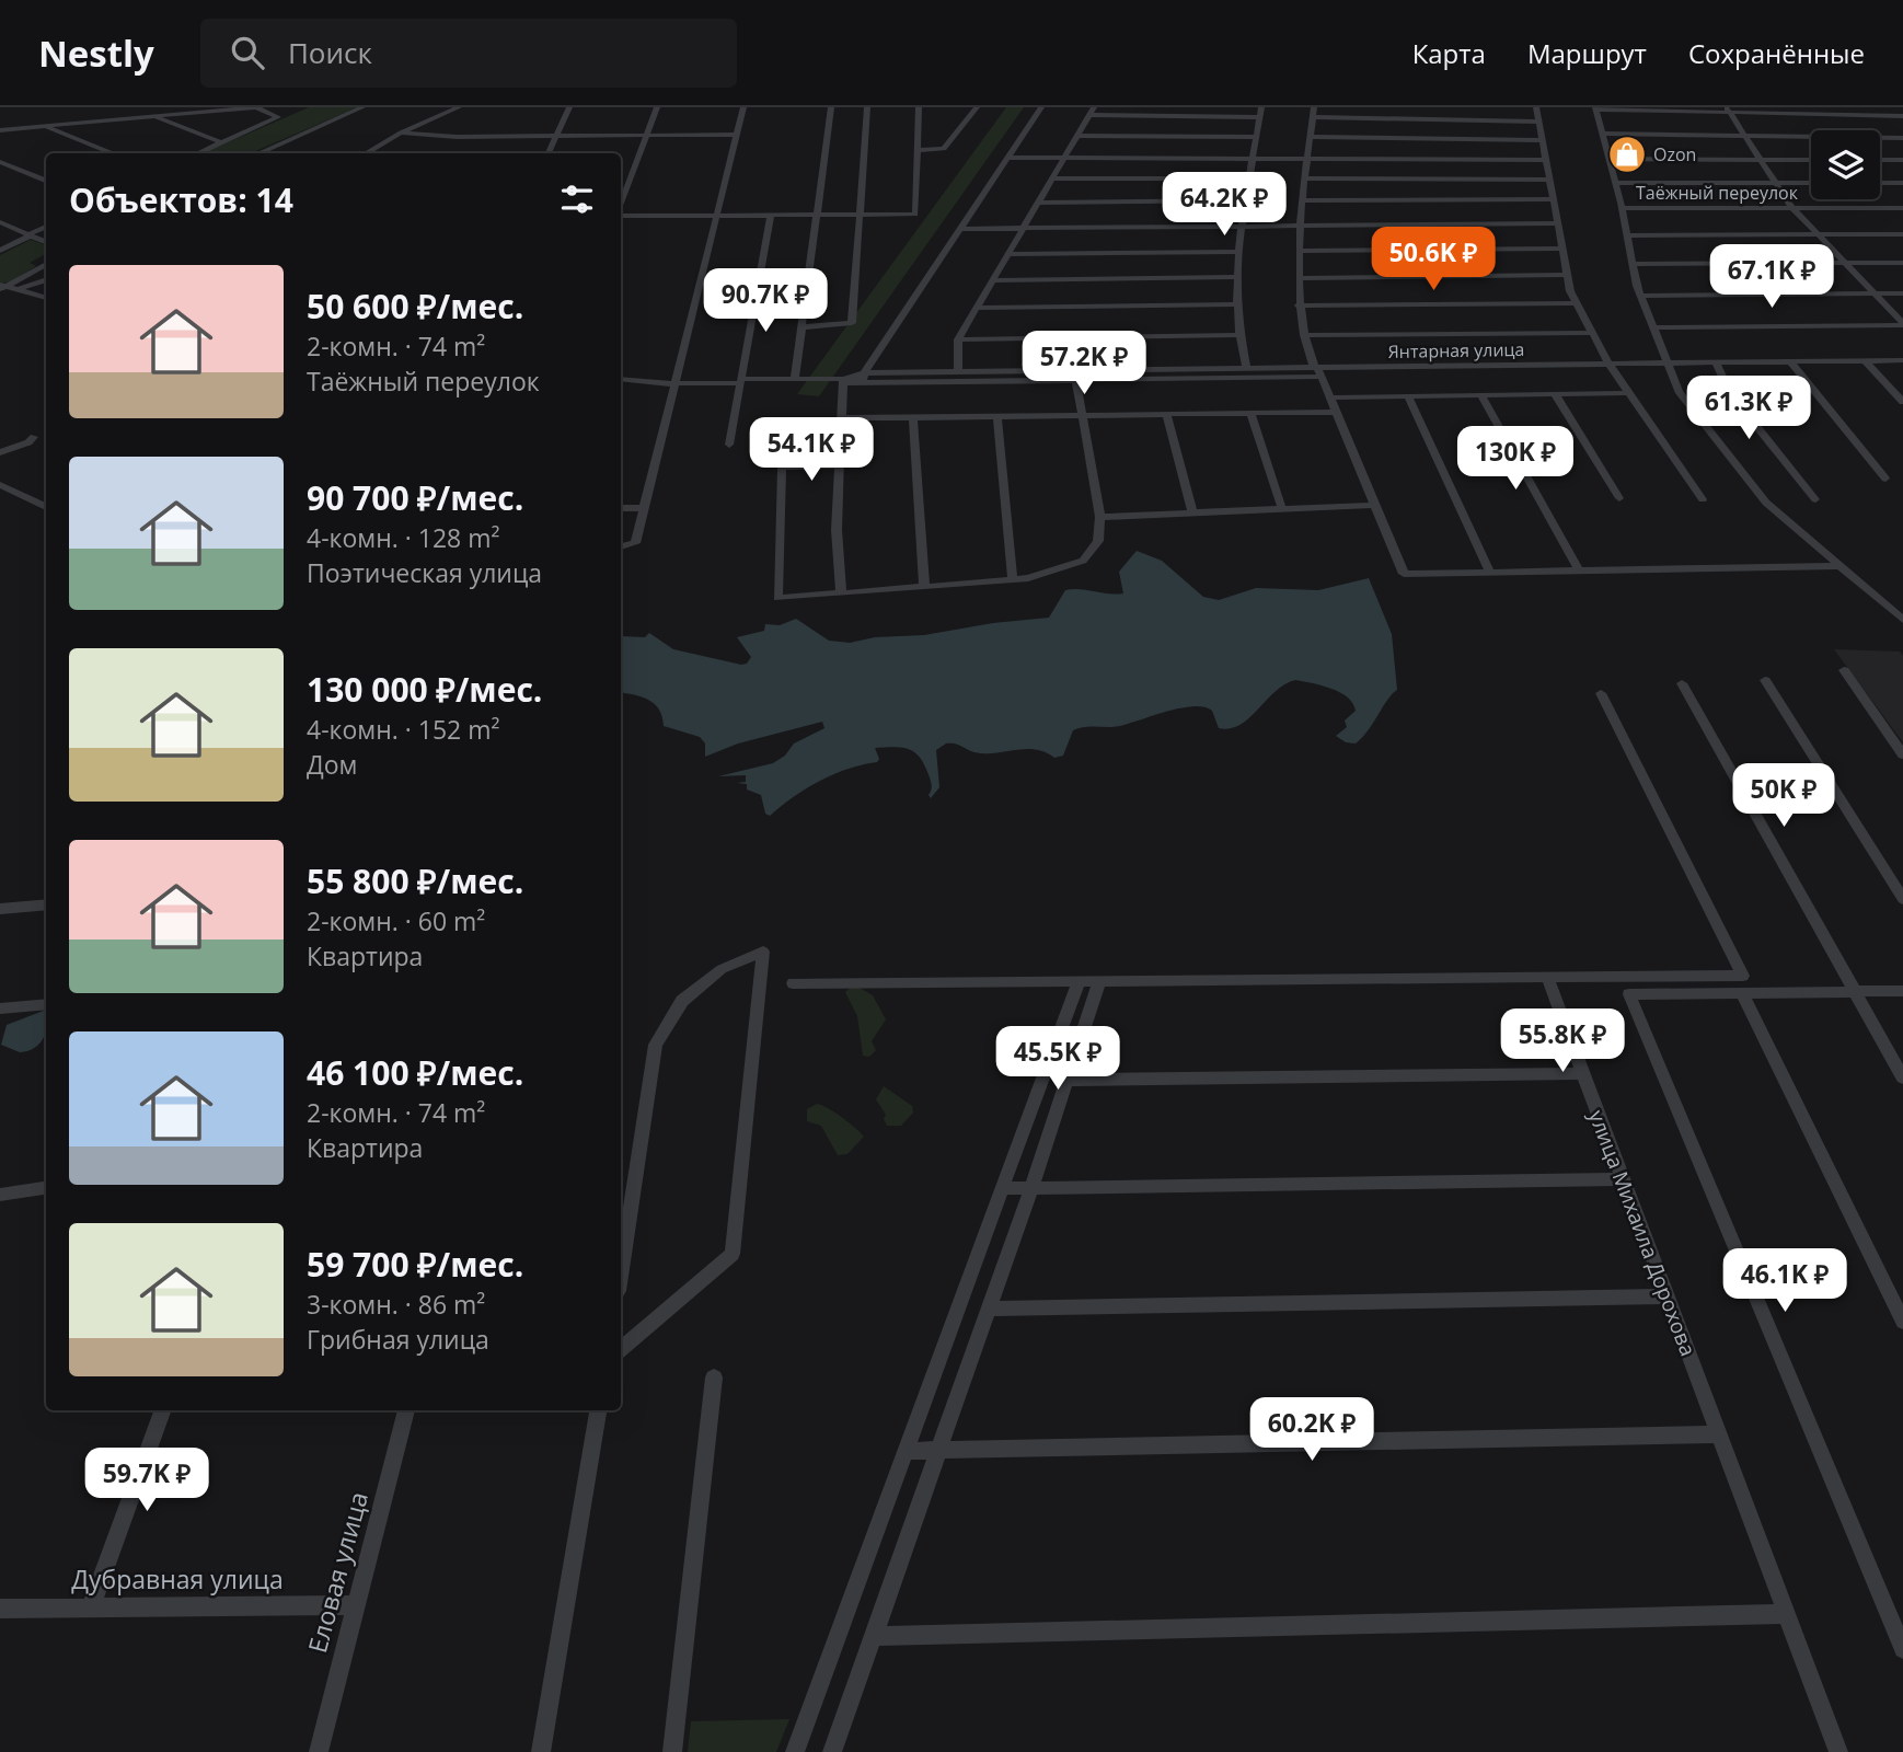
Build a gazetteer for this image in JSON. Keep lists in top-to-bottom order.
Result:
{
  "streets": {
    "street": [
      "Таёжный переулок",
      "Янтарная улица",
      "улица Михаила Дорохова",
      "Еловая улица",
      "Дубравная улица"
    ]
  },
  "crossings": [
    ["Еловая улица", "Дубравная улица"]
  ],
  "places": {
    "shop": ["Ozon"]
  },
  "page": {
    "header": "Nestly",
    "search": "Поиск",
    "nav": ["Карта", "Маршрут", "Сохранённые"],
    "heading": "Объектов: 14",
    "price": [
      "64.2K ₽",
      "50.6K ₽",
      "67.1K ₽",
      "90.7K ₽",
      "57.2K ₽",
      "61.3K ₽",
      "54.1K ₽",
      "130K ₽",
      "50K ₽",
      "55.8K ₽",
      "45.5K ₽",
      "46.1K ₽",
      "60.2K ₽",
      "59.7K ₽"
    ],
    "list": [
      {
        "name": "50 600 ₽/мес.",
        "note": "2-комн. · 74 m² · Таёжный переулок"
      },
      {
        "name": "90 700 ₽/мес.",
        "note": "4-комн. · 128 m² · Поэтическая улица"
      },
      {
        "name": "130 000 ₽/мес.",
        "note": "4-комн. · 152 m² · Дом"
      },
      {
        "name": "55 800 ₽/мес.",
        "note": "2-комн. · 60 m² · Квартира"
      },
      {
        "name": "46 100 ₽/мес.",
        "note": "2-комн. · 74 m² · Квартира"
      },
      {
        "name": "59 700 ₽/мес.",
        "note": "3-комн. · 86 m² · Грибная улица"
      }
    ]
  }
}
